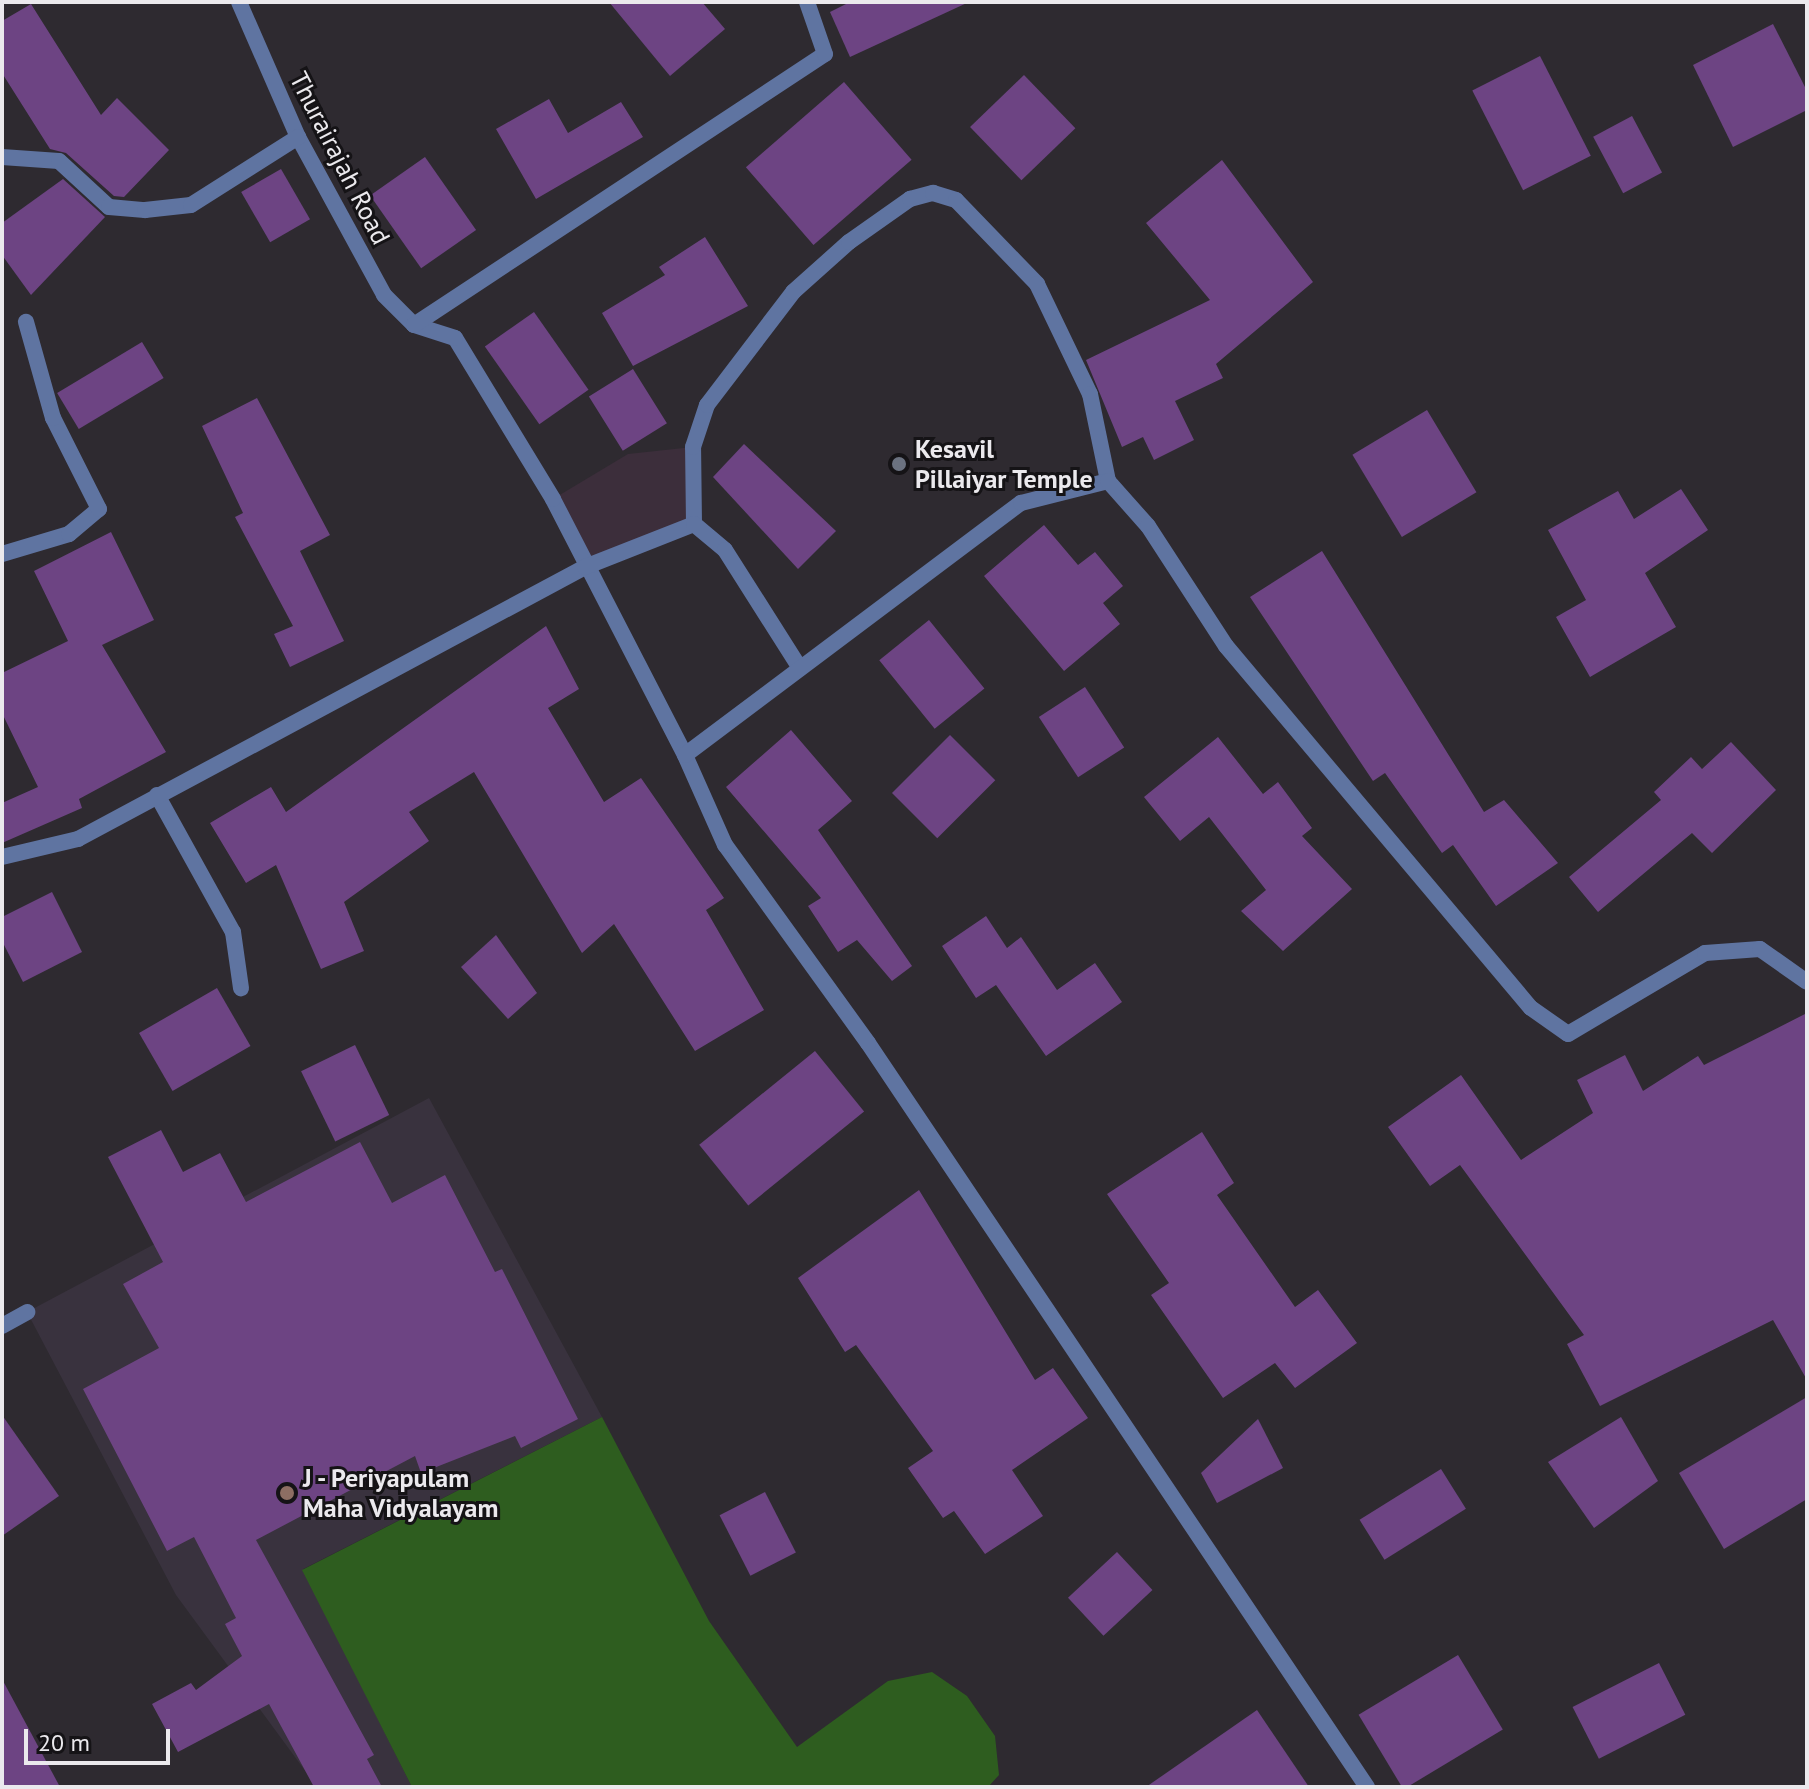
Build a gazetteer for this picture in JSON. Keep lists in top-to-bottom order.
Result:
{
  "streets": {
    "street": ["Thurairajah Road"]
  },
  "places": ["Kesavil Pillaiyar Temple", "J - Periyapulam Maha Vidyalayam"],
  "scale_bar": "20 m"
}
